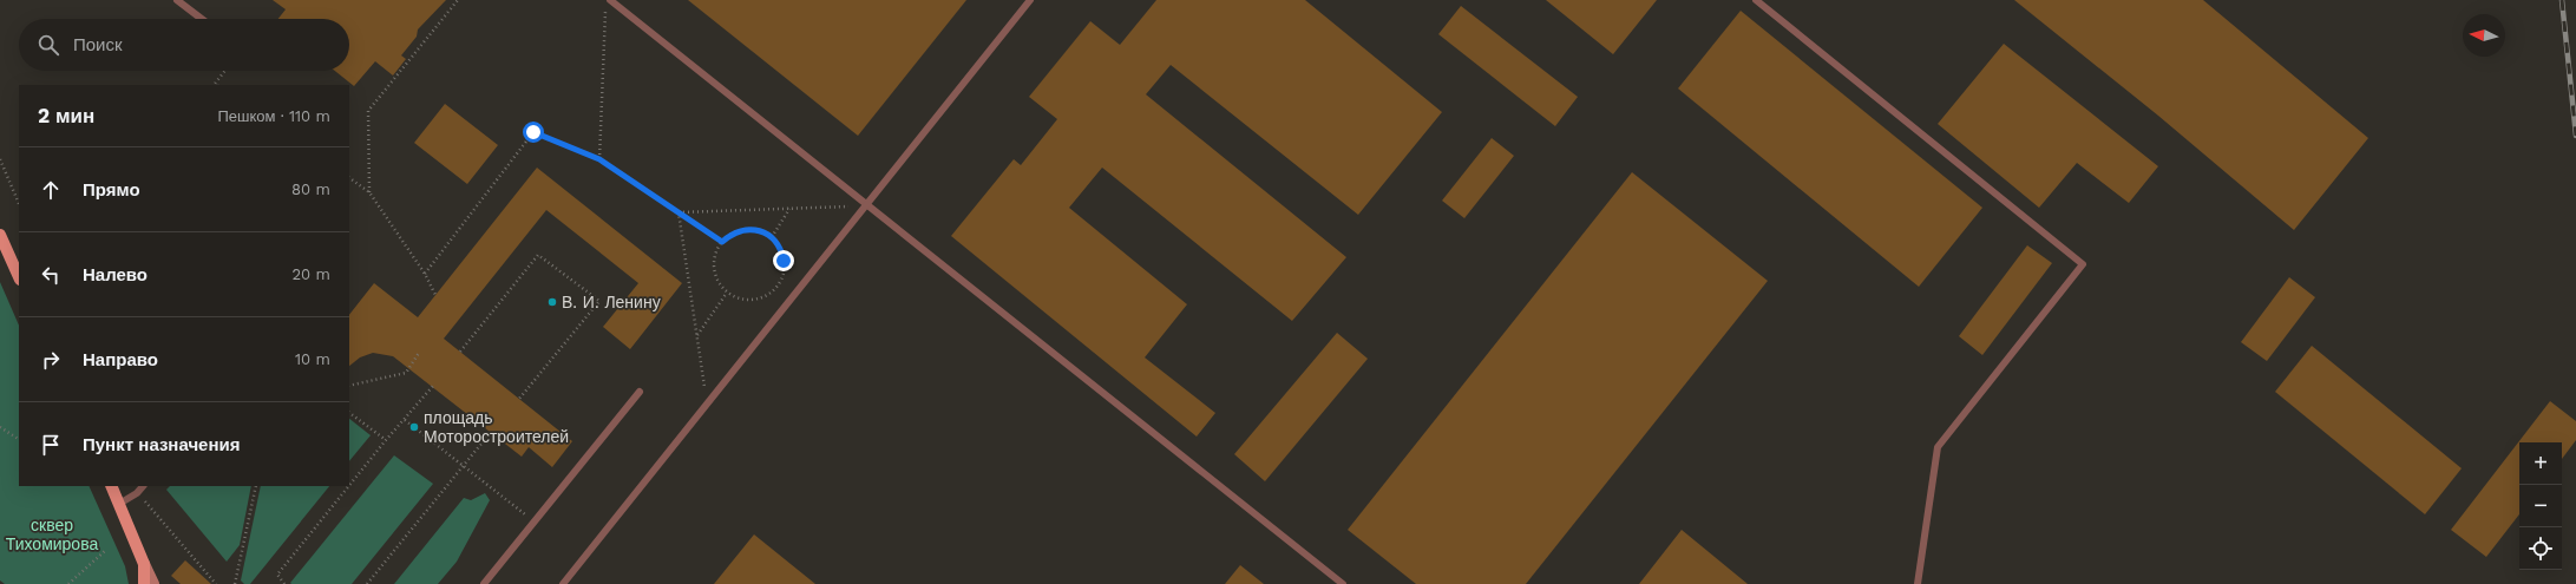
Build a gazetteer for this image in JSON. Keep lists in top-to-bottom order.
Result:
{
  "parks": ["сквер Тихомирова"],
  "places": ["В. И. Ленину", "площадь Моторостроителей"],
  "north": "left",
  "page": {
    "search": "Поиск",
    "heading": ["2 мин", "Пешком · 110 m"],
    "list": [
      ["Прямо", "80 m"],
      ["Налево", "20 m"],
      ["Направо", "10 m"],
      "Пункт назначения"
    ],
    "map_buttons": ["+", "−"]
  }
}
